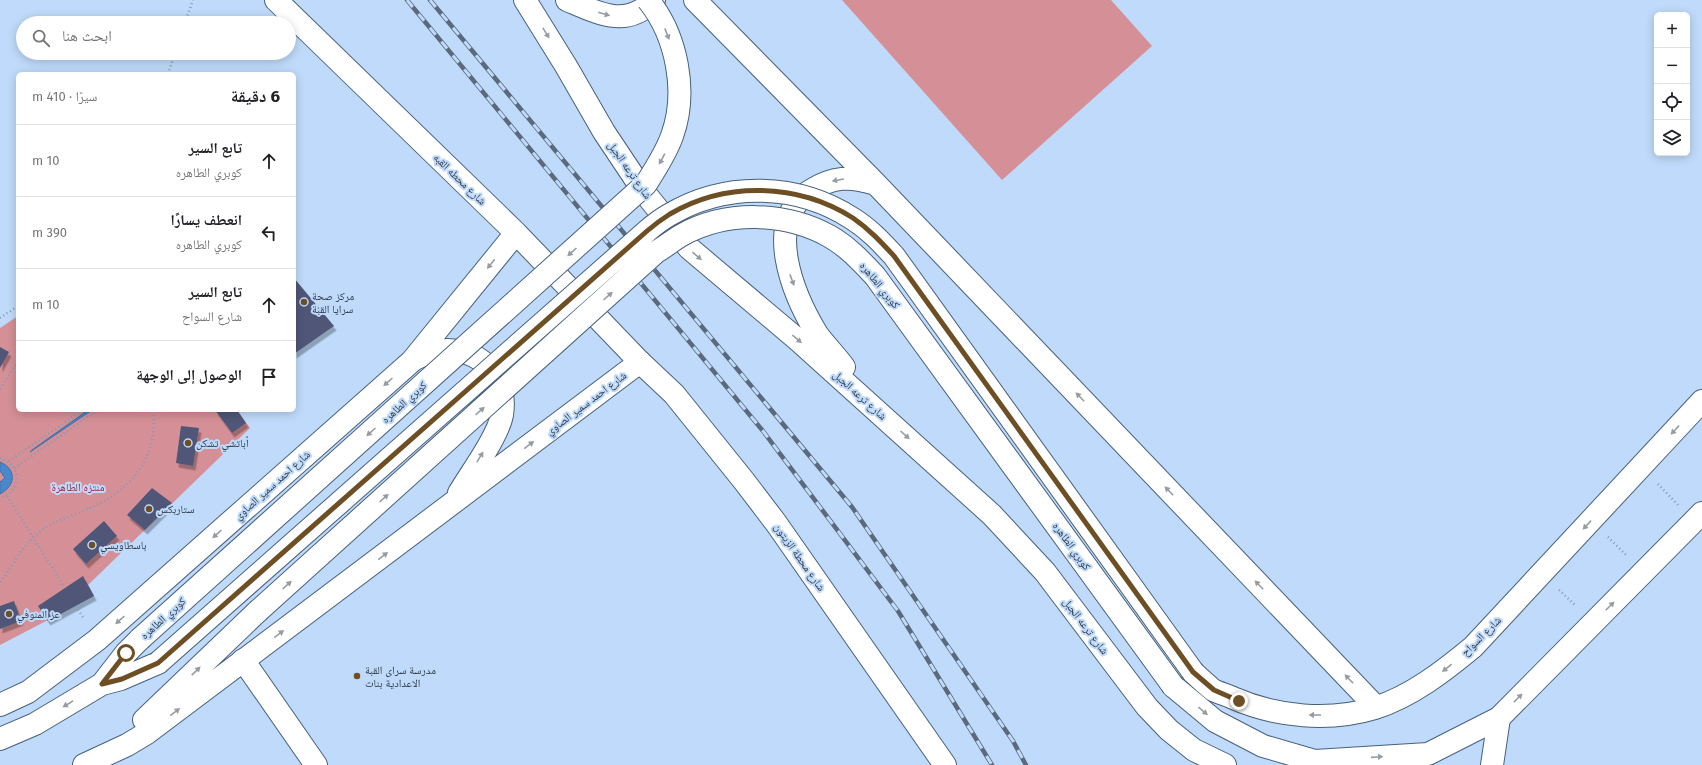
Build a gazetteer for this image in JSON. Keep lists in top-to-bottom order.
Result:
{
  "streets": {
    "main road": [
      "شارع ترعه الجبل",
      "شارع محطه القبه",
      "كوبري الطاهره",
      "شارع احمد سمير الصاوي",
      "شارع محطة الزيتون",
      "شارع السواح"
    ]
  },
  "crossings": [
    ["شارع محطه القبه", "شارع احمد سمير الصاوي"],
    ["شارع محطه القبه", "شارع محطة الزيتون"],
    ["كوبري الطاهره", "شارع احمد سمير الصاوي"],
    ["كوبري الطاهره", "شارع السواح"],
    ["شارع احمد سمير الصاوي", "شارع محطة الزيتون"]
  ],
  "parks": ["منتزه الطاهرة"],
  "places": [
    "مركز صحة سرايا القبة",
    "أباتشي تشكن",
    "ستاربكس",
    "باسطاويسي",
    "عز المنوفي",
    "مدرسة سراى القبة الاعدادية بنات"
  ],
  "page": {
    "map_buttons": ["+", "−"],
    "search": "ابحث هنا",
    "heading": ["6 دقيقة", "سيرًا · 410 m"],
    "list": [
      ["تابع السير", "كوبري الطاهره", "10 m"],
      ["انعطف يسارًا", "كوبري الطاهره", "390 m"],
      ["تابع السير", "شارع السواح", "10 m"],
      "الوصول إلى الوجهة"
    ]
  }
}
